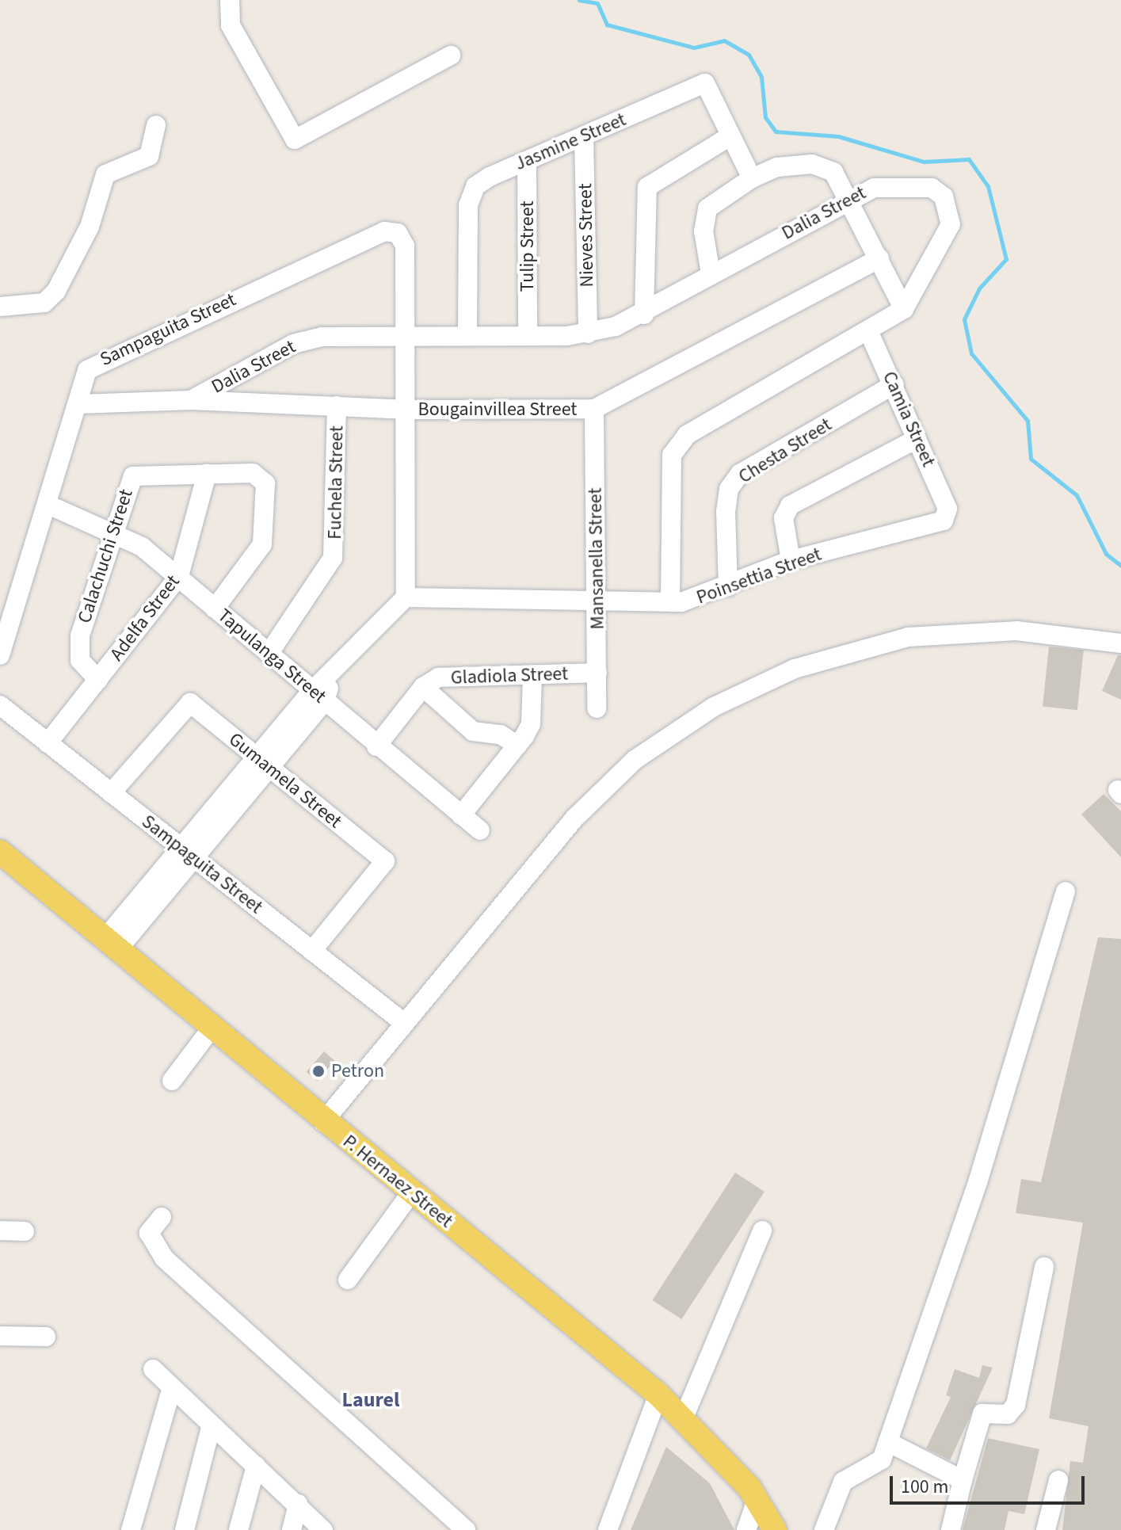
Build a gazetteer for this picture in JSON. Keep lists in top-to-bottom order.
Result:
{
  "streets": {
    "main road": ["P. Hernaez Street"],
    "street": [
      "Jasmine Street",
      "Dalia Street",
      "Nieves Street",
      "Tulip Street",
      "Sampaguita Street",
      "Bougainvillea Street",
      "Camia Street",
      "Chesta Street",
      "Fuchela Street",
      "Calachuchi Street",
      "Mansanella Street",
      "Poinsettia Street",
      "Adelfa Street",
      "Tapulanga Street",
      "Gladiola Street",
      "Gumamela Street"
    ]
  },
  "crossings": [
    ["Jasmine Street", "Dalia Street"],
    ["Jasmine Street", "Nieves Street"],
    ["Jasmine Street", "Tulip Street"],
    ["Dalia Street", "Nieves Street"],
    ["Dalia Street", "Tulip Street"],
    ["Dalia Street", "Sampaguita Street"],
    ["Dalia Street", "Bougainvillea Street"],
    ["Sampaguita Street", "Bougainvillea Street"],
    ["Sampaguita Street", "Adelfa Street"],
    ["Sampaguita Street", "Tapulanga Street"],
    ["Sampaguita Street", "Gumamela Street"],
    ["Bougainvillea Street", "Fuchela Street"],
    ["Bougainvillea Street", "Mansanella Street"],
    ["Camia Street", "Chesta Street"],
    ["Camia Street", "Poinsettia Street"],
    ["Chesta Street", "Poinsettia Street"],
    ["Fuchela Street", "Tapulanga Street"],
    ["Calachuchi Street", "Adelfa Street"],
    ["Calachuchi Street", "Tapulanga Street"],
    ["Mansanella Street", "Poinsettia Street"],
    ["Mansanella Street", "Gladiola Street"],
    ["Adelfa Street", "Tapulanga Street"],
    ["Tapulanga Street", "Gladiola Street"]
  ],
  "districts": ["Laurel"],
  "places": ["Petron"],
  "scale_bar": "100 m"
}
